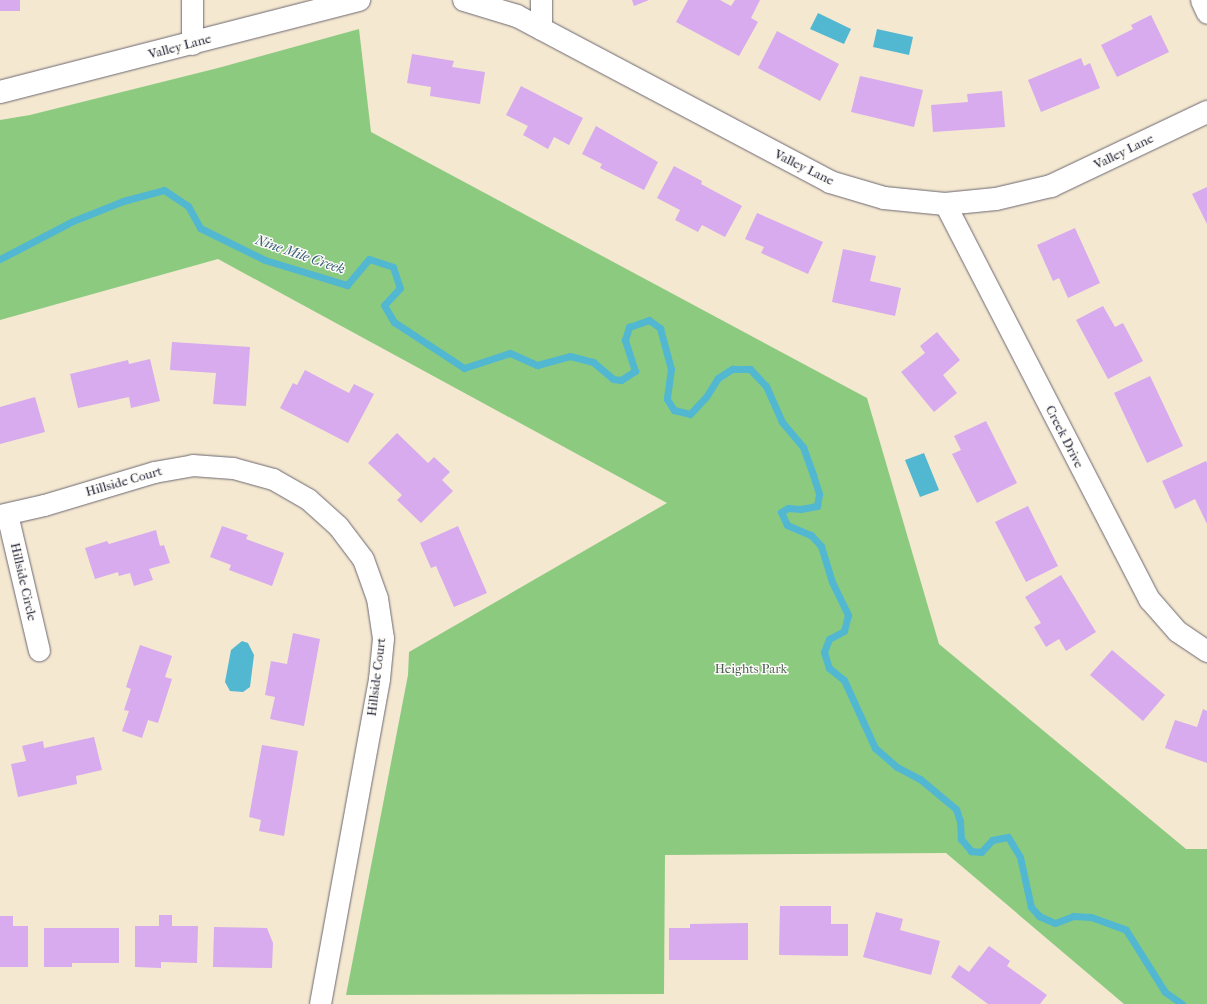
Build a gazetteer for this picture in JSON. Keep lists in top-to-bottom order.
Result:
{
  "streets": {
    "street": [
      "Valley Lane",
      "Creek Drive",
      "Hillside Court",
      "Hillside Circle"
    ]
  },
  "crossings": [
    ["Valley Lane", "Creek Drive"],
    ["Hillside Court", "Hillside Circle"]
  ],
  "water": ["Nine Mile Creek"],
  "parks": ["Heights Park"]
}
